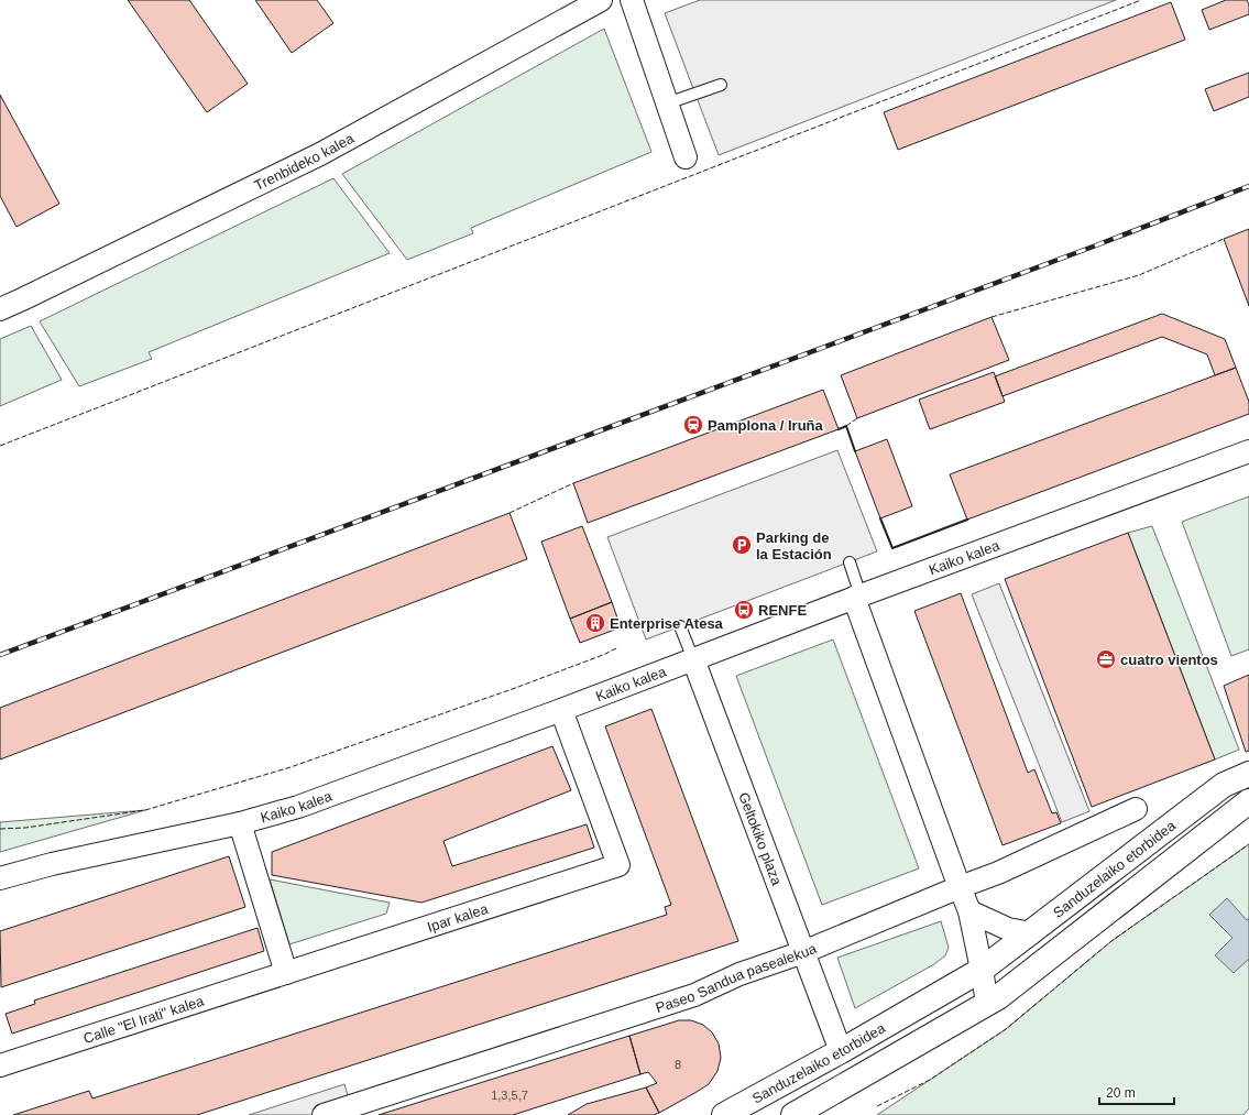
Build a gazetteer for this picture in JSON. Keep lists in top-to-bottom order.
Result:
{
  "streets": {
    "main road": ["Sanduzelaiko etorbidea"],
    "street": [
      "Trenbideko kalea",
      "Kaiko kalea",
      "Geltokiko plaza",
      "Ipar kalea",
      "Paseo Sandua pasealekua",
      "Calle \"El Irati\" kalea"
    ]
  },
  "crossings": [
    ["Kaiko kalea", "Geltokiko plaza"],
    ["Kaiko kalea", "Ipar kalea"],
    ["Geltokiko plaza", "Sanduzelaiko etorbidea"],
    ["Geltokiko plaza", "Paseo Sandua pasealekua"],
    ["Ipar kalea", "Calle \"El Irati\" kalea"]
  ],
  "places": {
    "station": ["Pamplona / Iruña"],
    "parking": ["Parking de la Estación"],
    "bus stop": ["RENFE"],
    "building": ["Enterprise Atesa"],
    "office": ["cuatro vientos"]
  },
  "house_numbers": ["8", "1,3,5,7"],
  "scale_bar": "20 m"
}
